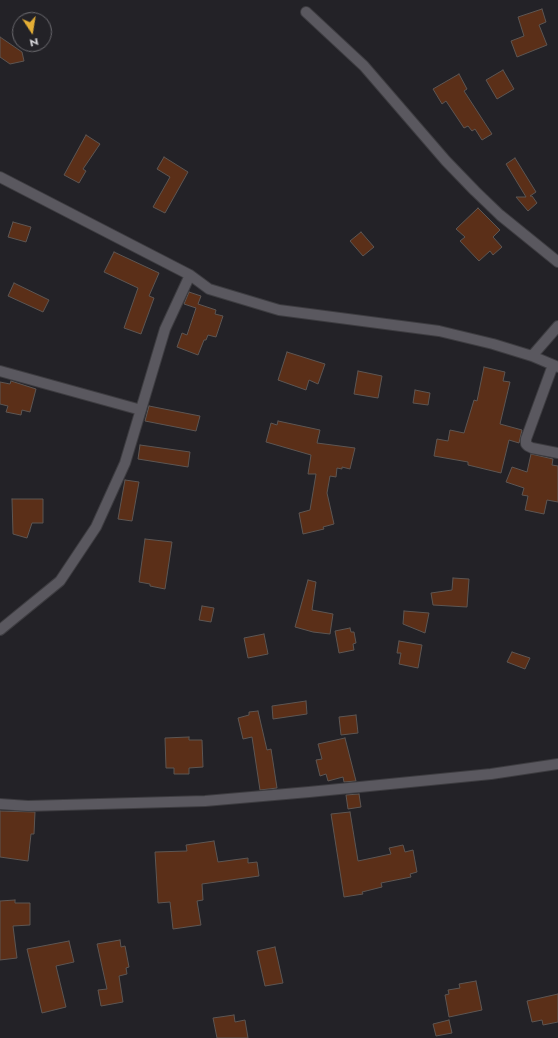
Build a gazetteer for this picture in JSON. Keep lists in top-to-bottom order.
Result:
{
  "north": "bottom"
}
